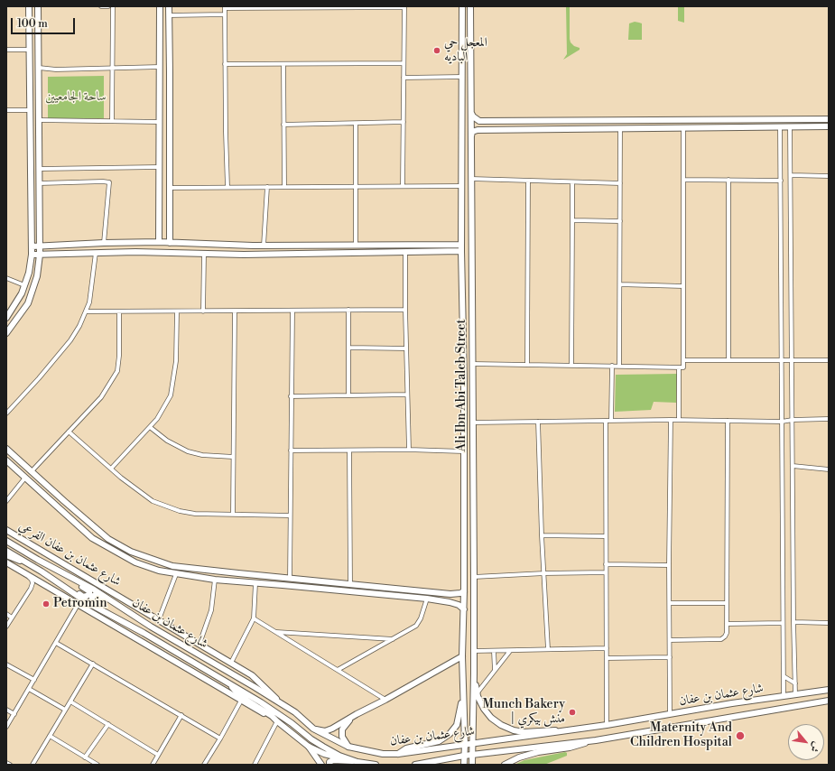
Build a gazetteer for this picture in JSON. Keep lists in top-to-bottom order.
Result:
{
  "streets": {
    "street": ["Ali Ibn Abi Taleb Street", "شارع عثمان بن عفان الفرعي", "شارع عثمان بن عفان"]
  },
  "crossings": [
    ["Ali Ibn Abi Taleb Street", "شارع عثمان بن عفان"],
    ["شارع عثمان بن عفان الفرعي", "شارع عثمان بن عفان"]
  ],
  "parks": ["ساحة الجامعيين"],
  "places": [
    "المعجل حي الباديه",
    "Petromin",
    "Munch Bakery | منش بيكري",
    "Maternity And Children Hospital"
  ],
  "scale_bar": "100 m",
  "north": "bottom right"
}
